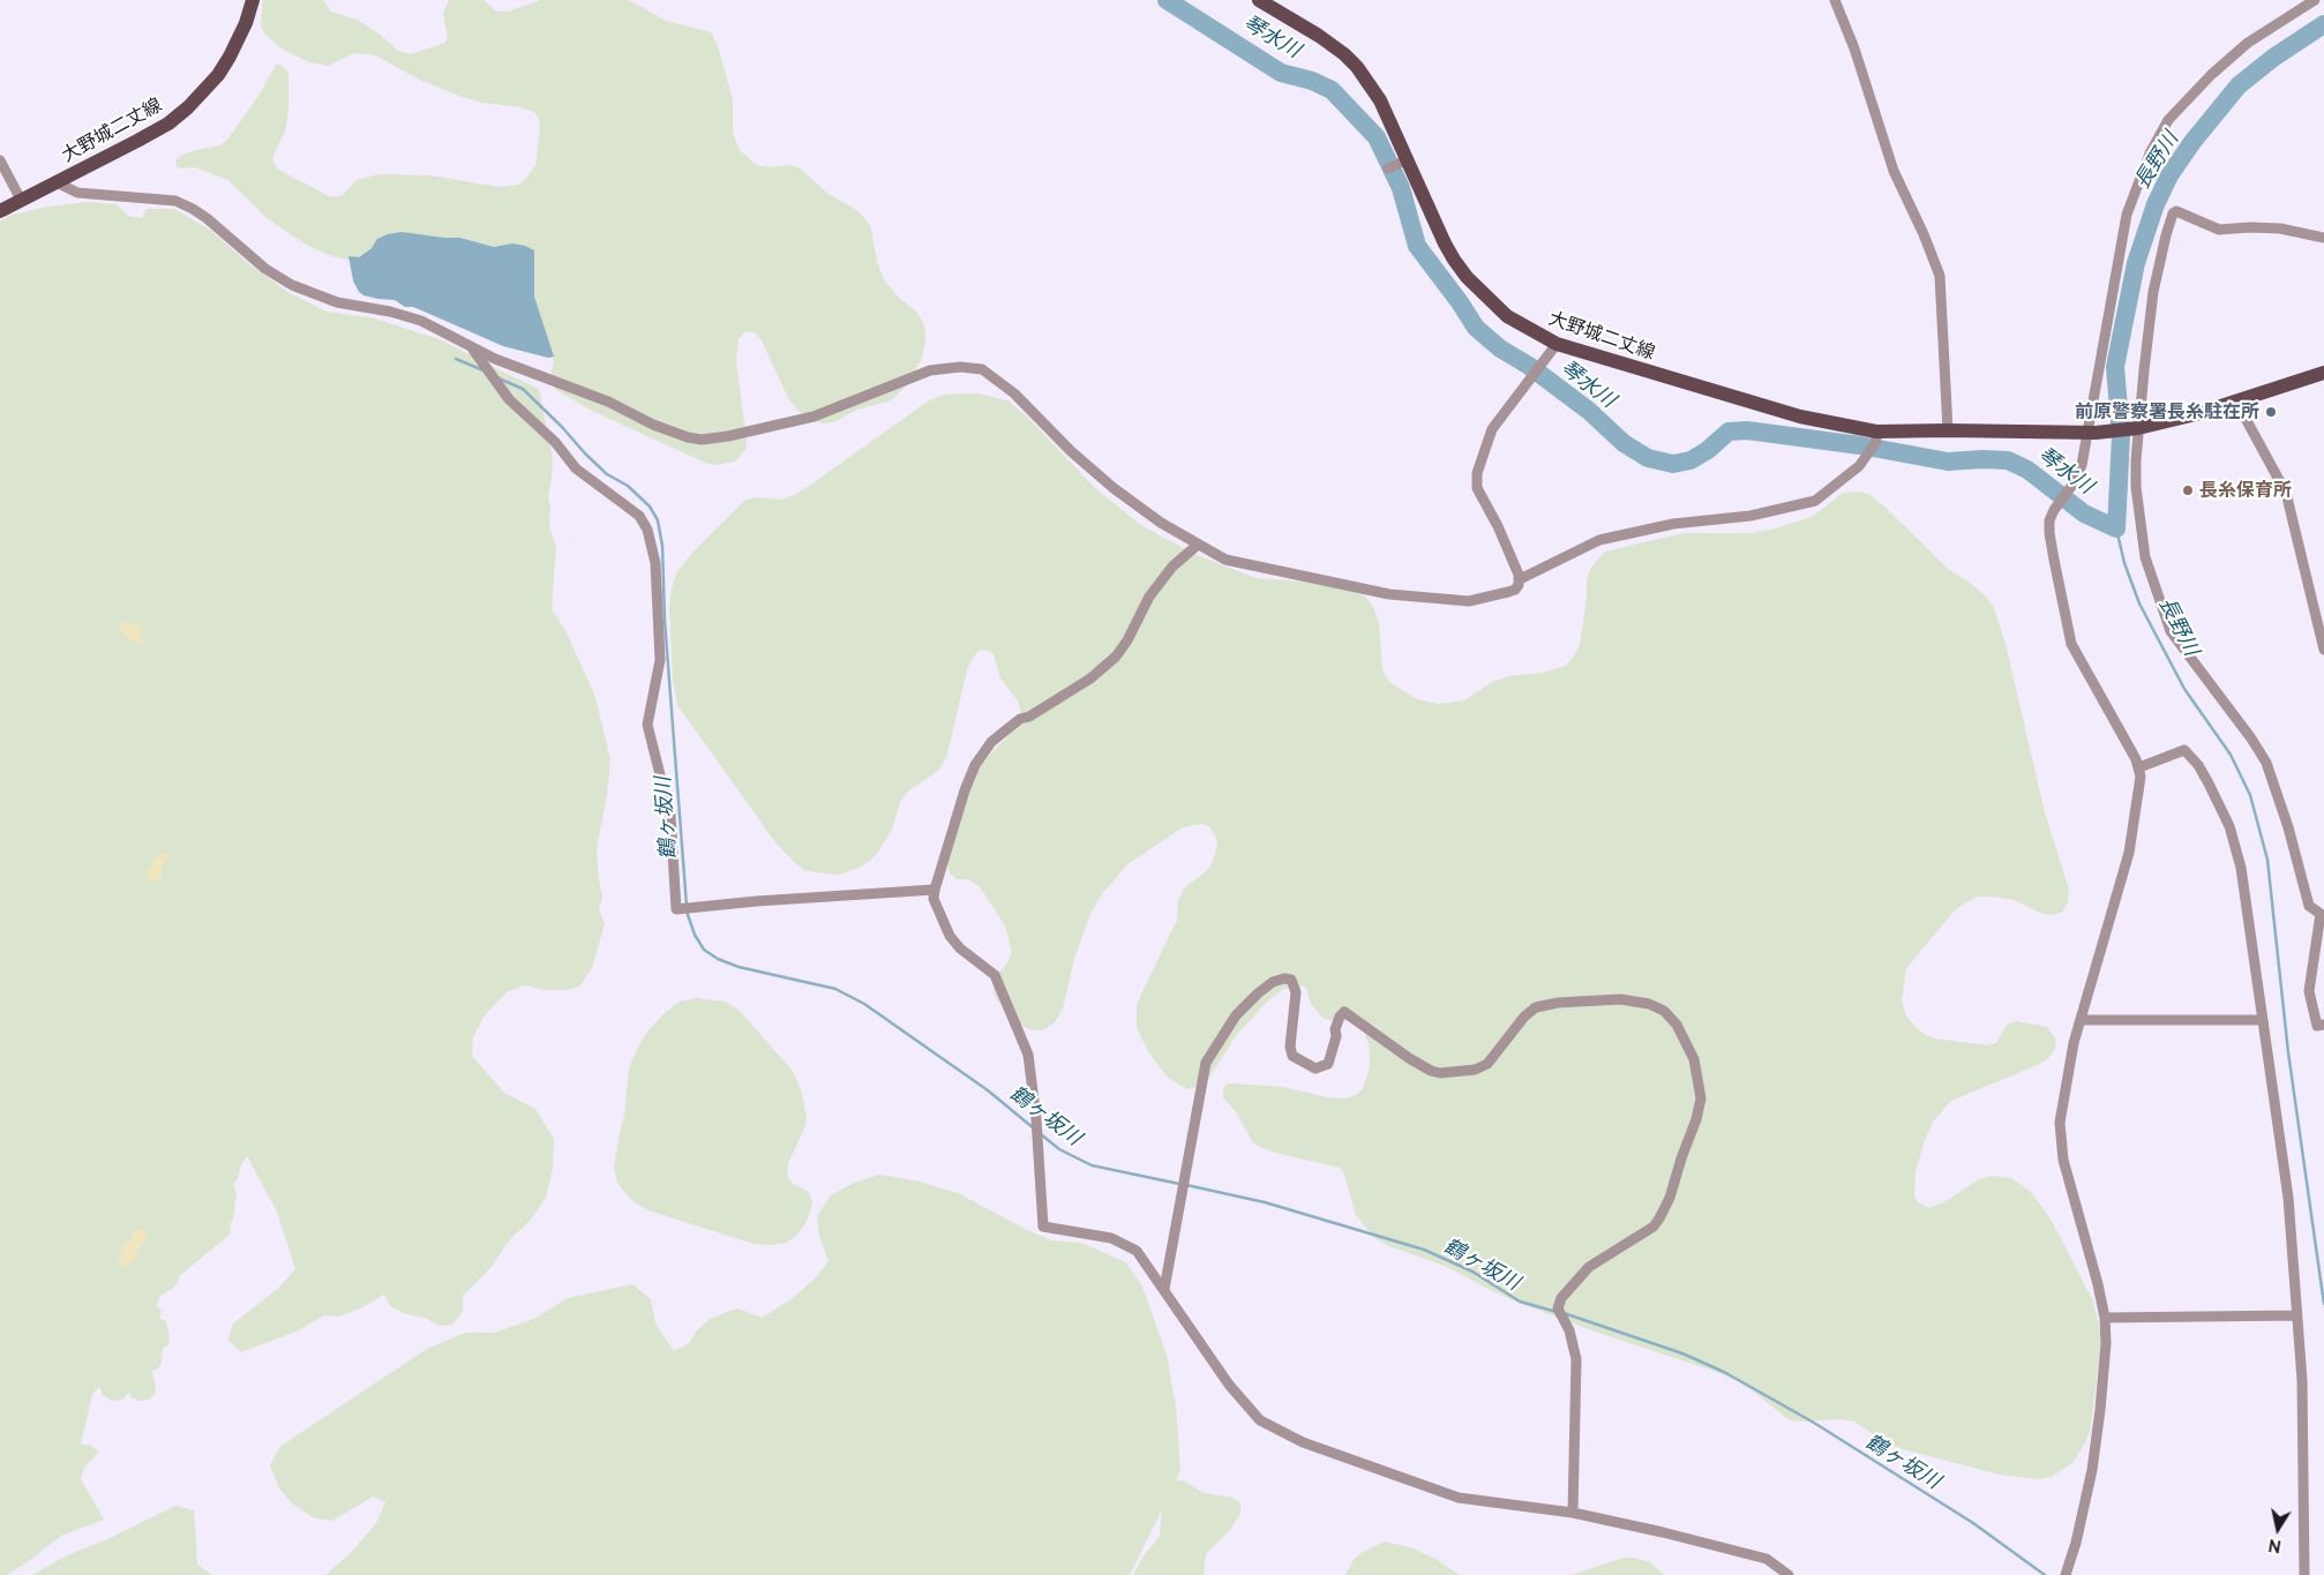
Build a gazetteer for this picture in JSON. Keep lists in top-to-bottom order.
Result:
{
  "streets": {
    "main road": ["大野城二丈線"]
  },
  "water": ["琴水川", "長野川", "鶴ヶ坂川"],
  "places": ["前原警察署長糸駐在所", "長糸保育所"],
  "north": "bottom"
}
